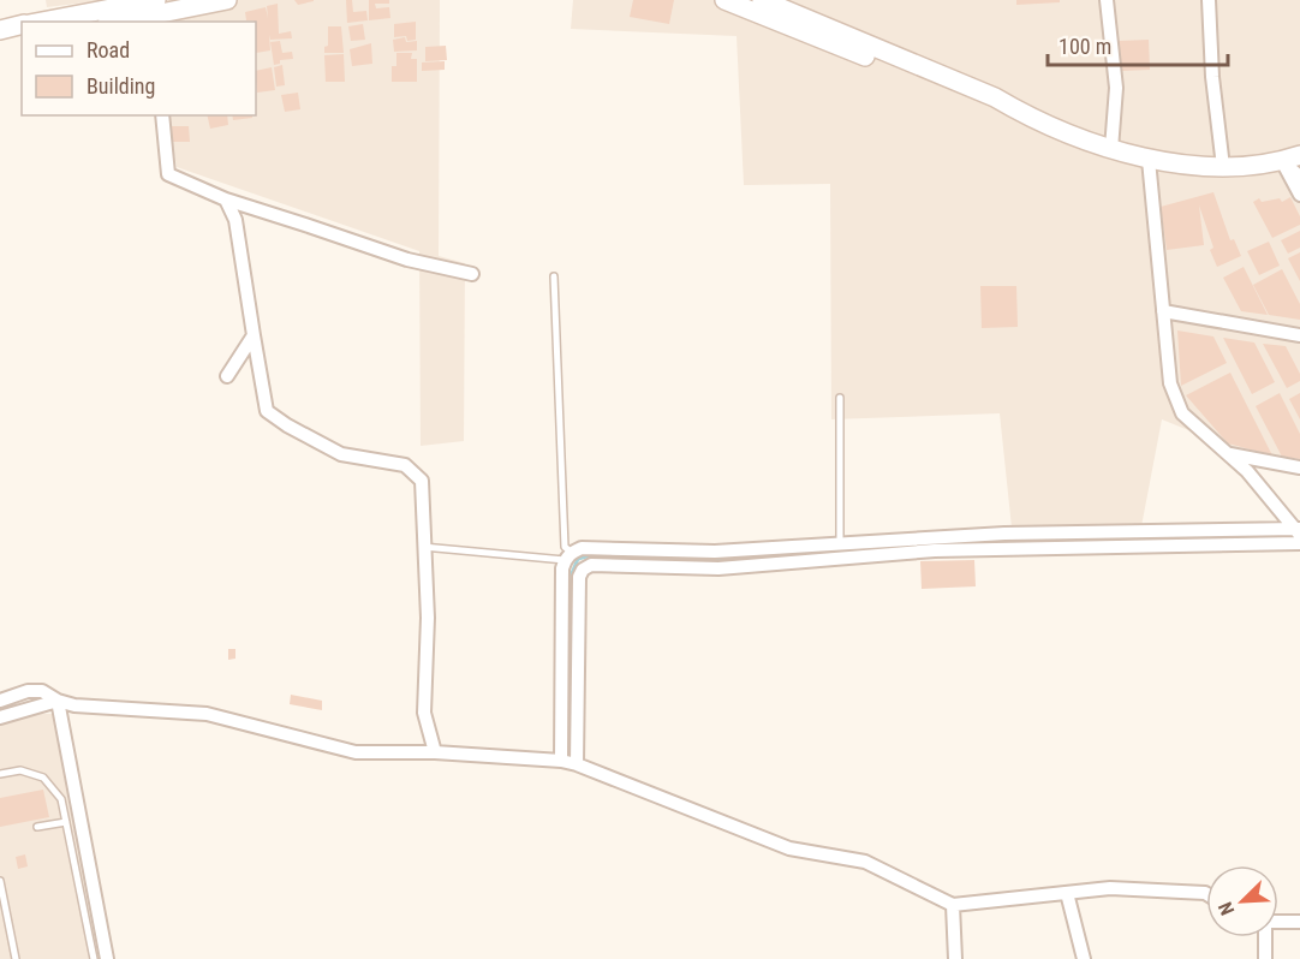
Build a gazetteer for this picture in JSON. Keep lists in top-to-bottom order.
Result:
{
  "legend": ["Road", "Building"],
  "scale_bar": "100 m",
  "north": "bottom left"
}
